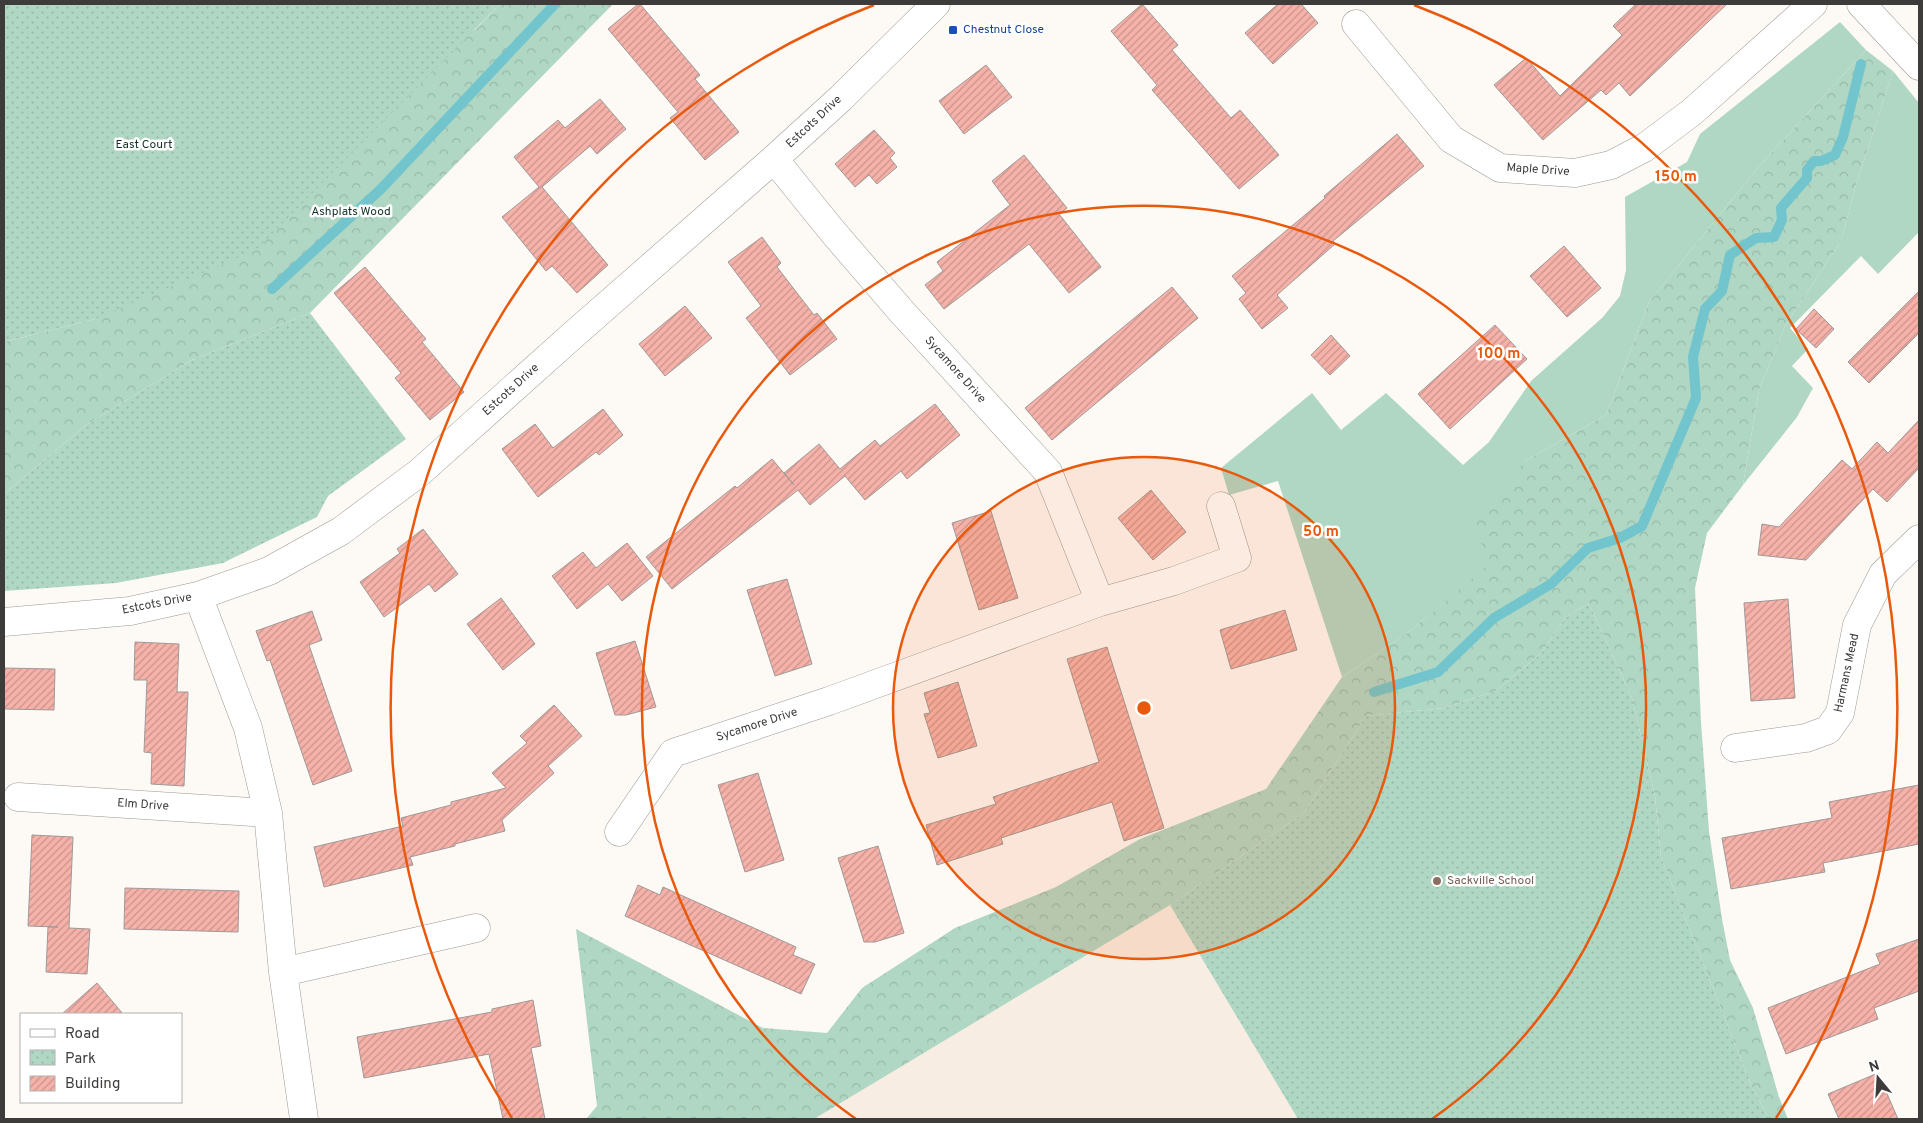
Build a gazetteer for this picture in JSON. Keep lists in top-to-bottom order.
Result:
{
  "streets": {
    "street": [
      "Estcots Drive",
      "Maple Drive",
      "Sycamore Drive",
      "Harmans Mead",
      "Elm Drive"
    ]
  },
  "crossings": [
    ["Estcots Drive", "Sycamore Drive"]
  ],
  "parks": ["East Court", "Ashplats Wood"],
  "places": {
    "transit": ["Chestnut Close"],
    "other": ["Sackville School"]
  },
  "legend": ["Road", "Park", "Building"],
  "north": "top",
  "rings": ["150 m", "100 m", "50 m"]
}
